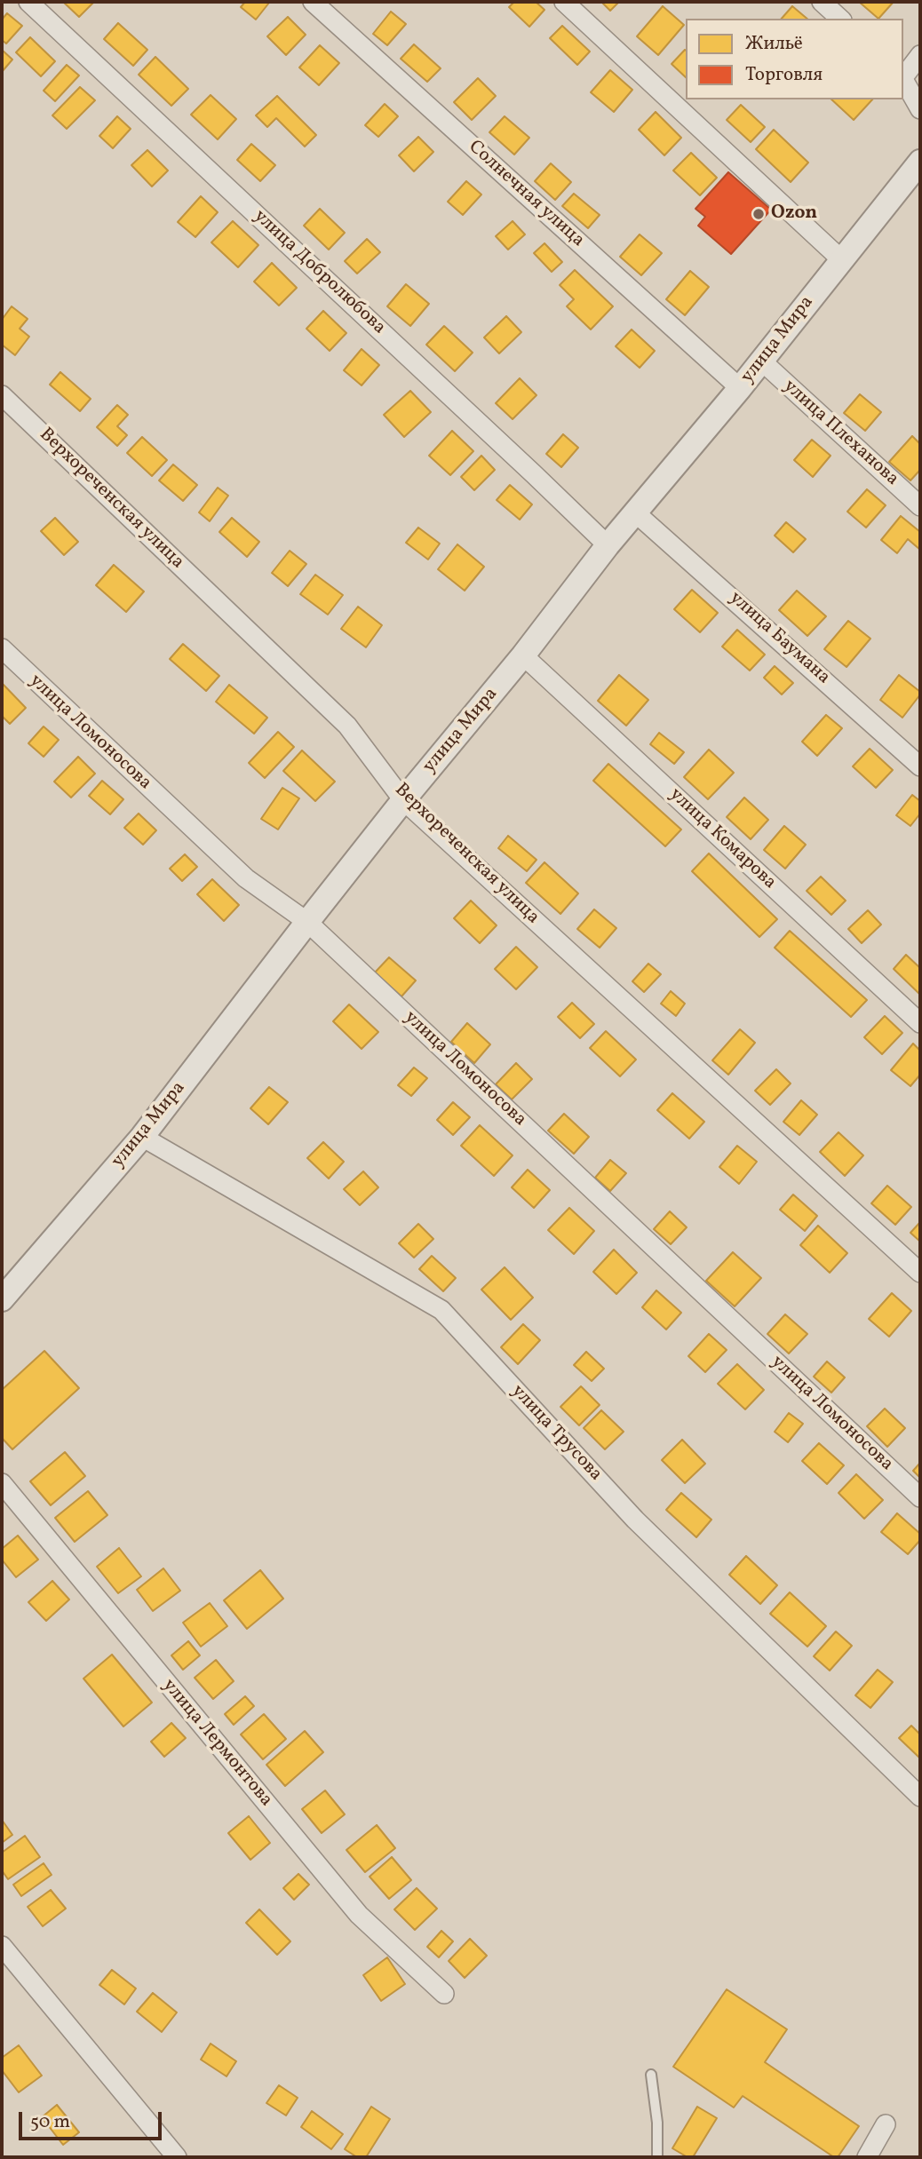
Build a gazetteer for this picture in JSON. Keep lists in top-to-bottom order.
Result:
{
  "streets": {
    "street": [
      "Солнечная улица",
      "улица Добролюбова",
      "улица Мира",
      "улица Плеханова",
      "Верхореченская улица",
      "улица Баумана",
      "улица Ломоносова",
      "улица Комарова",
      "улица Трусова",
      "улица Лермонтова"
    ]
  },
  "crossings": [
    ["Солнечная улица", "улица Мира"],
    ["улица Добролюбова", "улица Мира"],
    ["улица Мира", "улица Плеханова"],
    ["улица Мира", "Верхореченская улица"],
    ["улица Мира", "улица Баумана"],
    ["улица Мира", "улица Ломоносова"],
    ["улица Мира", "улица Комарова"],
    ["улица Мира", "улица Трусова"]
  ],
  "places": ["Ozon"],
  "legend": ["Жильё", "Торговля"],
  "scale_bar": "50 m"
}
